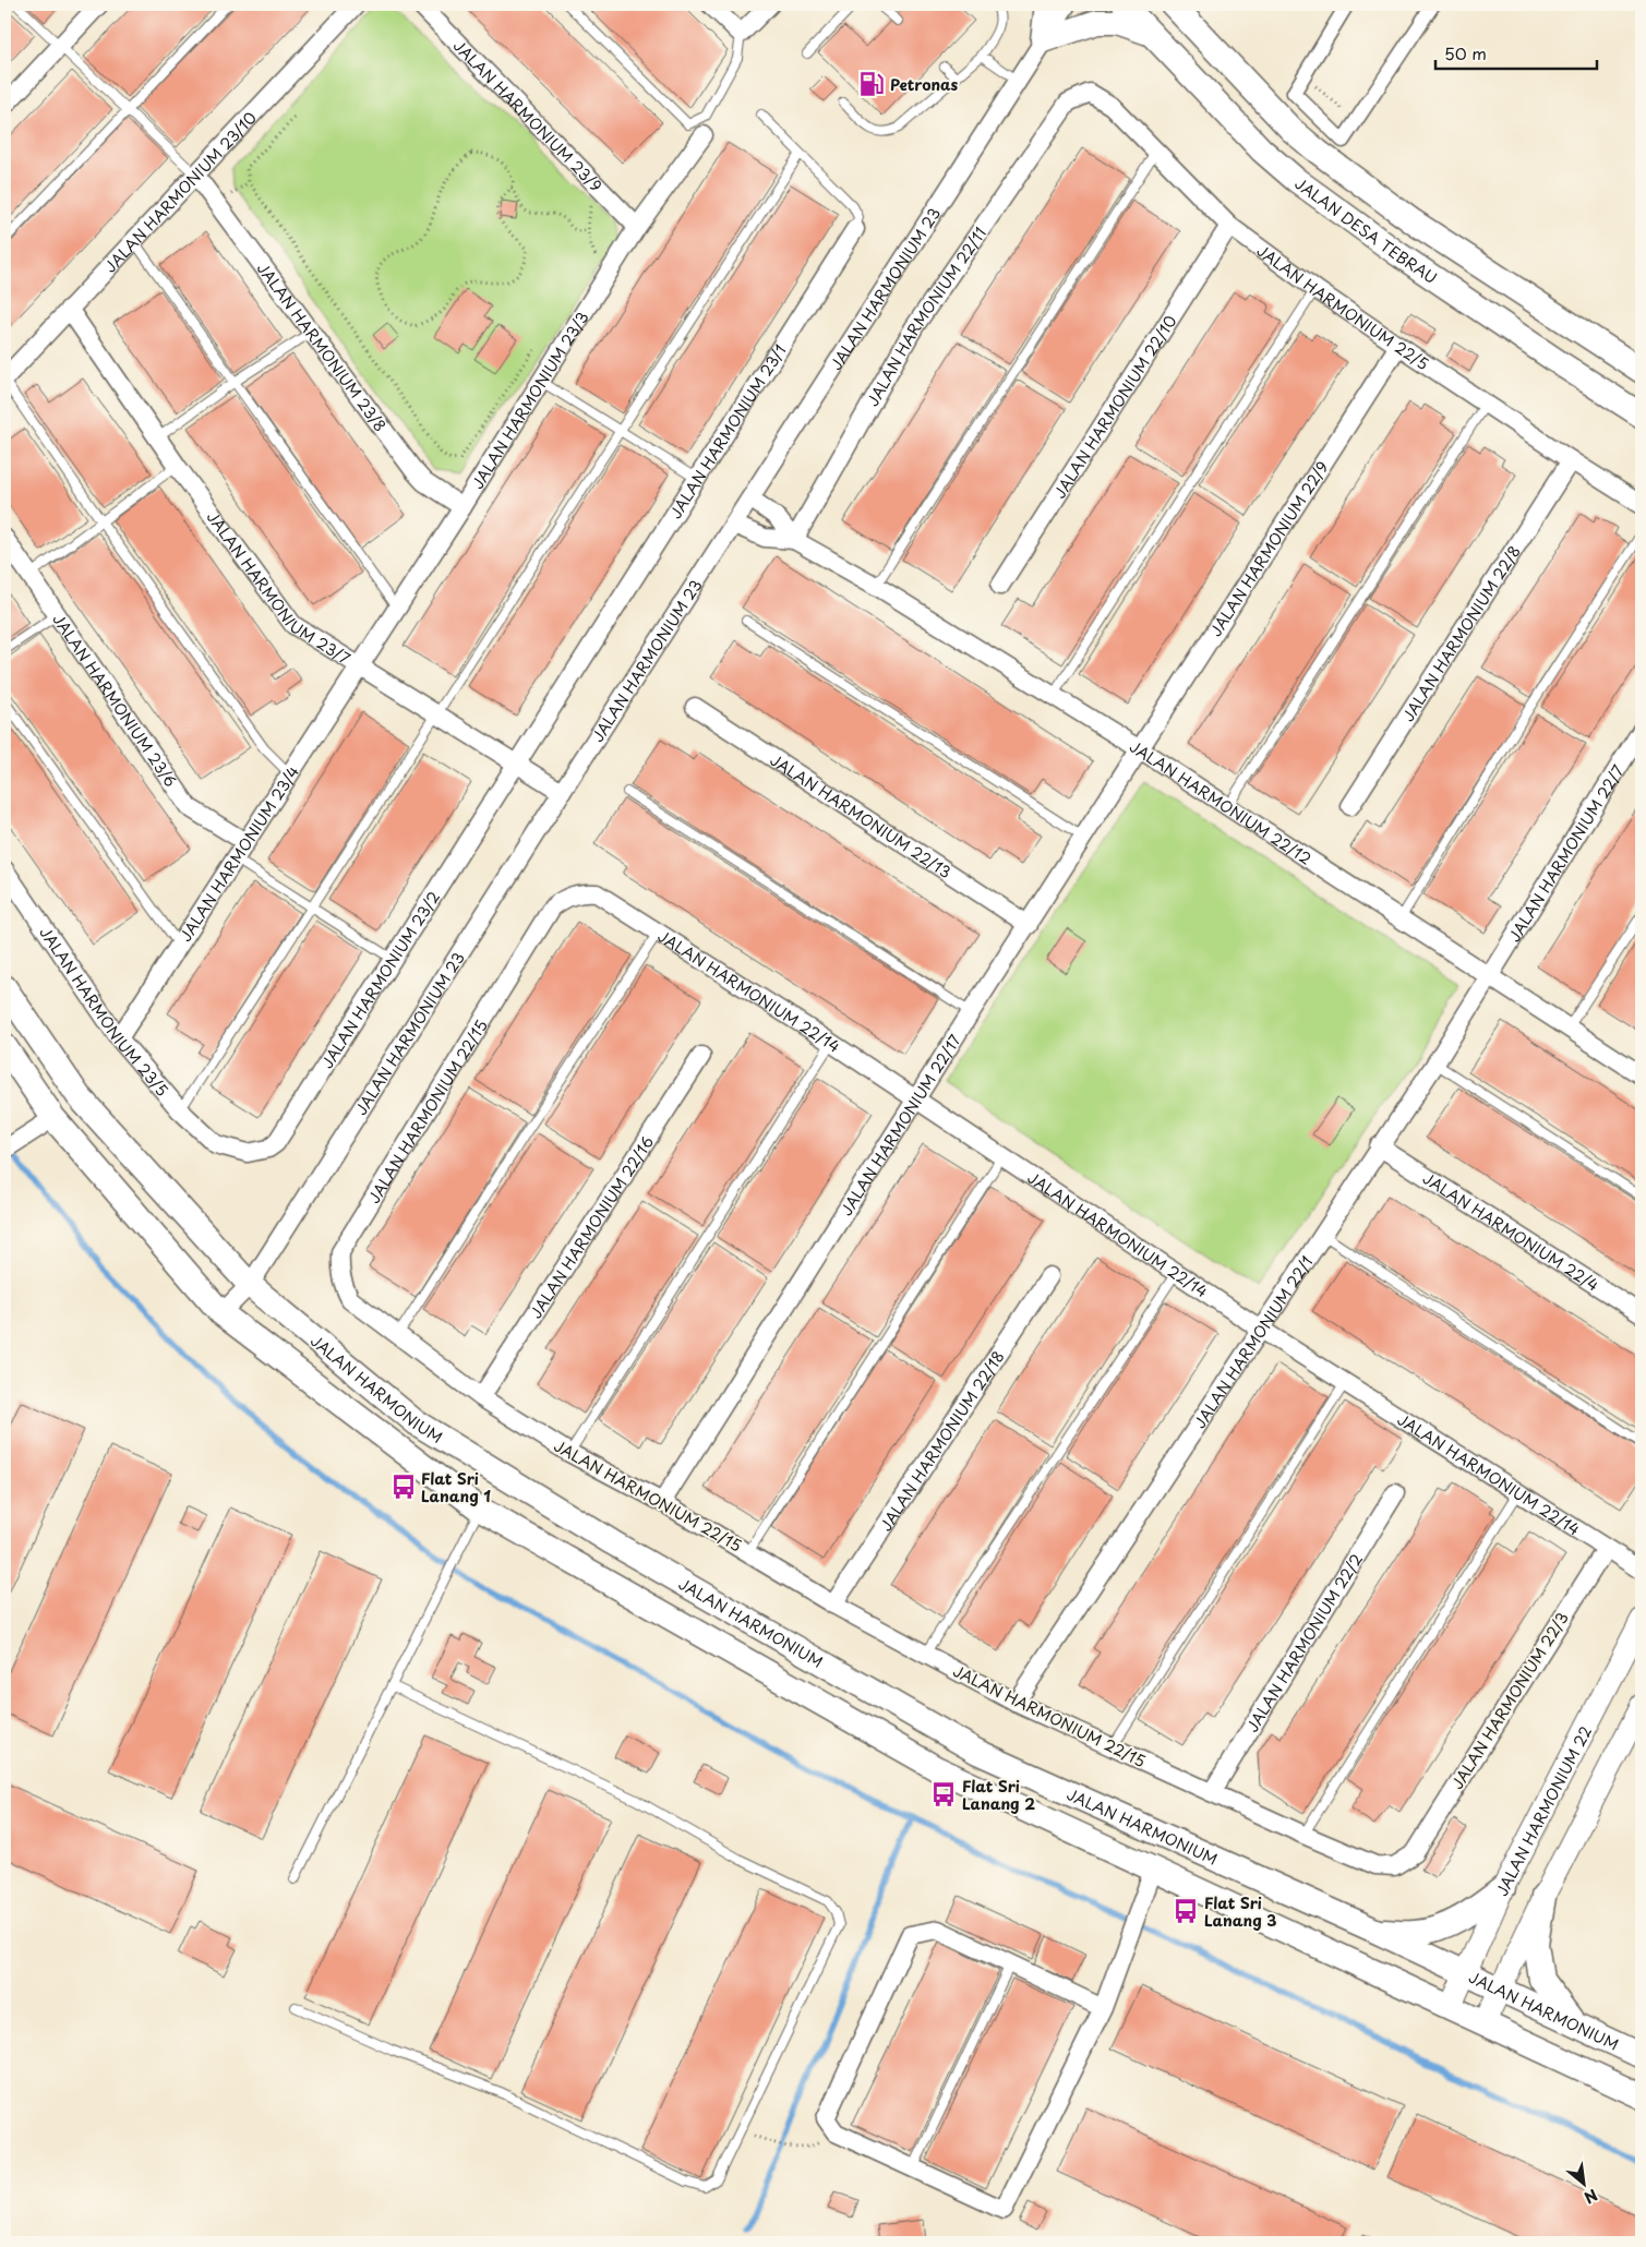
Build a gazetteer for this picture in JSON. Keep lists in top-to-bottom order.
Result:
{
  "streets": {
    "main road": ["JALAN DESA TEBRAU", "JALAN HARMONIUM"],
    "street": [
      "JALAN HARMONIUM 23/9",
      "JALAN HARMONIUM 23/10",
      "JALAN HARMONIUM 23",
      "JALAN HARMONIUM 22/5",
      "JALAN HARMONIUM 22/11",
      "JALAN HARMONIUM 23/8",
      "JALAN HARMONIUM 23/3",
      "JALAN HARMONIUM 22/10",
      "JALAN HARMONIUM 23/1",
      "JALAN HARMONIUM 22/9",
      "JALAN HARMONIUM 23/7",
      "JALAN HARMONIUM 22/8",
      "JALAN HARMONIUM 23/6",
      "JALAN HARMONIUM 22/12",
      "JALAN HARMONIUM 22/13",
      "JALAN HARMONIUM 23/4",
      "JALAN HARMONIUM 22/7",
      "JALAN HARMONIUM 23/2",
      "JALAN HARMONIUM 22/14",
      "JALAN HARMONIUM 23/5",
      "JALAN HARMONIUM 22/15",
      "JALAN HARMONIUM 22/17",
      "JALAN HARMONIUM 22/16",
      "JALAN HARMONIUM 22/4",
      "JALAN HARMONIUM 22/1",
      "JALAN HARMONIUM 22/18",
      "JALAN HARMONIUM 22/2",
      "JALAN HARMONIUM 22/3",
      "JALAN HARMONIUM 22"
    ]
  },
  "crossings": [
    ["JALAN HARMONIUM 23/9", "JALAN HARMONIUM 23/3"],
    ["JALAN HARMONIUM 23/10", "JALAN HARMONIUM 23/8"],
    ["JALAN HARMONIUM 23/10", "JALAN HARMONIUM 23/7"],
    ["JALAN HARMONIUM 23", "JALAN HARMONIUM 23/7"],
    ["JALAN HARMONIUM 23", "JALAN HARMONIUM 22/12"],
    ["JALAN HARMONIUM 23", "JALAN HARMONIUM"],
    ["JALAN HARMONIUM 22/5", "JALAN HARMONIUM 22/11"],
    ["JALAN HARMONIUM 22/5", "JALAN HARMONIUM 22/10"],
    ["JALAN HARMONIUM 22/5", "JALAN HARMONIUM 22/9"],
    ["JALAN HARMONIUM 22/5", "JALAN HARMONIUM 22/8"],
    ["JALAN HARMONIUM 22/11", "JALAN HARMONIUM 22/12"],
    ["JALAN HARMONIUM 23/8", "JALAN HARMONIUM 23/3"],
    ["JALAN HARMONIUM 23/3", "JALAN HARMONIUM 23/7"],
    ["JALAN HARMONIUM 23/3", "JALAN HARMONIUM 23/4"],
    ["JALAN HARMONIUM 23/1", "JALAN HARMONIUM 23/7"],
    ["JALAN HARMONIUM 23/1", "JALAN HARMONIUM 23/2"],
    ["JALAN HARMONIUM 22/9", "JALAN HARMONIUM 22/12"],
    ["JALAN HARMONIUM 22/9", "JALAN HARMONIUM 22/17"],
    ["JALAN HARMONIUM 23/7", "JALAN HARMONIUM 23/4"],
    ["JALAN HARMONIUM 23/7", "JALAN HARMONIUM 23/2"],
    ["JALAN HARMONIUM 23/6", "JALAN HARMONIUM 23/4"],
    ["JALAN HARMONIUM 22/12", "JALAN HARMONIUM 22/7"],
    ["JALAN HARMONIUM 22/12", "JALAN HARMONIUM 22/17"],
    ["JALAN HARMONIUM 22/12", "JALAN HARMONIUM 22/1"],
    ["JALAN HARMONIUM 22/13", "JALAN HARMONIUM 22/17"],
    ["JALAN HARMONIUM 23/4", "JALAN HARMONIUM 23/5"],
    ["JALAN HARMONIUM 22/7", "JALAN HARMONIUM 22/1"],
    ["JALAN HARMONIUM 23/2", "JALAN HARMONIUM 23/5"],
    ["JALAN HARMONIUM 22/14", "JALAN HARMONIUM 22/15"],
    ["JALAN HARMONIUM 22/14", "JALAN HARMONIUM 22/17"],
    ["JALAN HARMONIUM 22/14", "JALAN HARMONIUM 22/1"],
    ["JALAN HARMONIUM 22/14", "JALAN HARMONIUM 22/3"],
    ["JALAN HARMONIUM 22/15", "JALAN HARMONIUM 22/17"],
    ["JALAN HARMONIUM 22/15", "JALAN HARMONIUM 22/16"],
    ["JALAN HARMONIUM 22/15", "JALAN HARMONIUM 22/1"],
    ["JALAN HARMONIUM 22/15", "JALAN HARMONIUM 22/18"],
    ["JALAN HARMONIUM 22/15", "JALAN HARMONIUM 22/2"],
    ["JALAN HARMONIUM 22/15", "JALAN HARMONIUM 22/3"],
    ["JALAN HARMONIUM 22/4", "JALAN HARMONIUM 22/1"],
    ["JALAN HARMONIUM", "JALAN HARMONIUM 22"]
  ],
  "places": {
    "fuel station": ["Petronas"],
    "bus stop": ["Flat Sri Lanang 1", "Flat Sri Lanang 2", "Flat Sri Lanang 3"]
  },
  "scale_bar": "50 m",
  "north": "bottom right"
}
